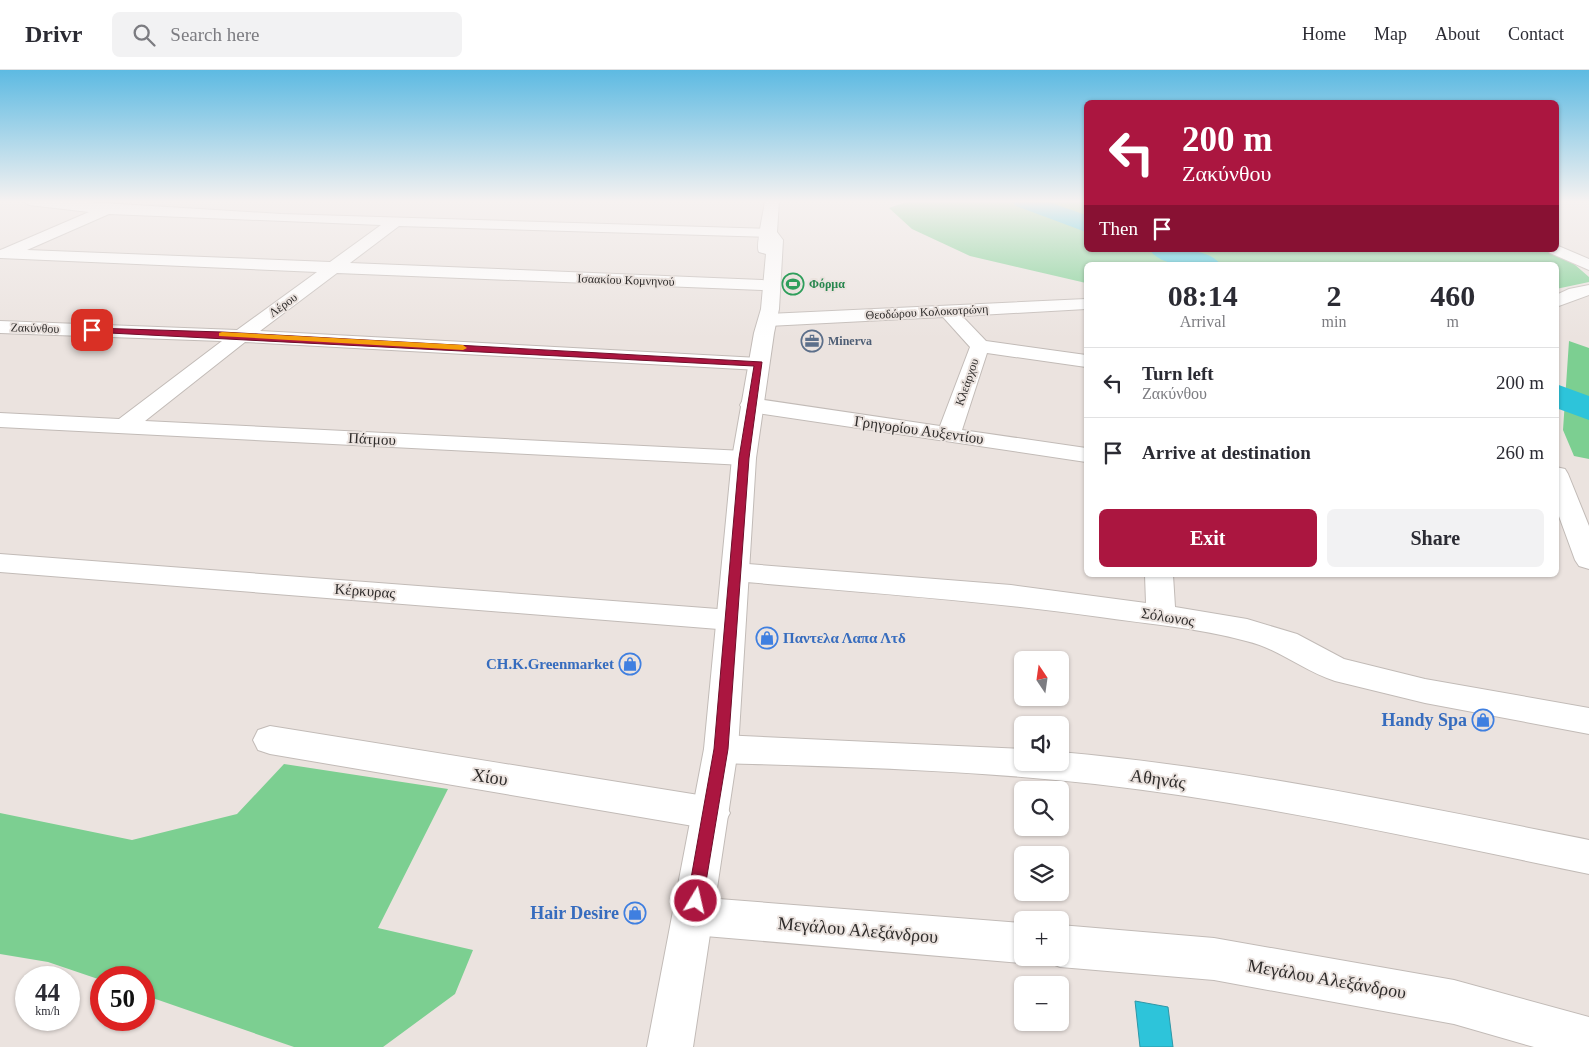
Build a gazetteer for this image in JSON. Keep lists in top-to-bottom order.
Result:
{
  "streets": {
    "street": [
      "Ισαακίου Κομνηνού",
      "Λέρου",
      "Θεοδώρου Κολοκοτρώνη",
      "Ζακύνθου",
      "Κλεάρχου",
      "Γρηγορίου Αυξεντίου",
      "Πάτμου",
      "Κέρκυρας",
      "Σόλωνος",
      "Χίου",
      "Αθηνάς",
      "Μεγάλου Αλεξάνδρου"
    ]
  },
  "crossings": [
    ["Ισαακίου Κομνηνού", "Λέρου"],
    ["Λέρου", "Ζακύνθου"],
    ["Λέρου", "Πάτμου"],
    ["Θεοδώρου Κολοκοτρώνη", "Κλεάρχου"],
    ["Κλεάρχου", "Γρηγορίου Αυξεντίου"]
  ],
  "places": {
    "sports": ["Φόρμα"],
    "office": ["Minerva"],
    "shop": [
      "Παντελα Λαπα Λτδ",
      "CH.K.Greenmarket",
      "Handy Spa",
      "Hair Desire"
    ]
  },
  "north": "top",
  "page": {
    "header": "Drivr",
    "search": "Search here",
    "nav": [
      "Home",
      "Map",
      "About",
      "Contact"
    ],
    "turn": ["200 m", "Ζακύνθου"],
    "then": "Then",
    "eta": [
      "08:14",
      "Arrival",
      "2",
      "min",
      "460",
      "m"
    ],
    "list": [
      {
        "name": "Turn left",
        "note": "Ζακύνθου",
        "value": "200 m"
      },
      {
        "name": "Arrive at destination",
        "value": "260 m"
      }
    ],
    "buttons": ["Exit", "Share"],
    "map_buttons": ["+", "−"],
    "speed": "44 km/h",
    "limit": "50"
  }
}
